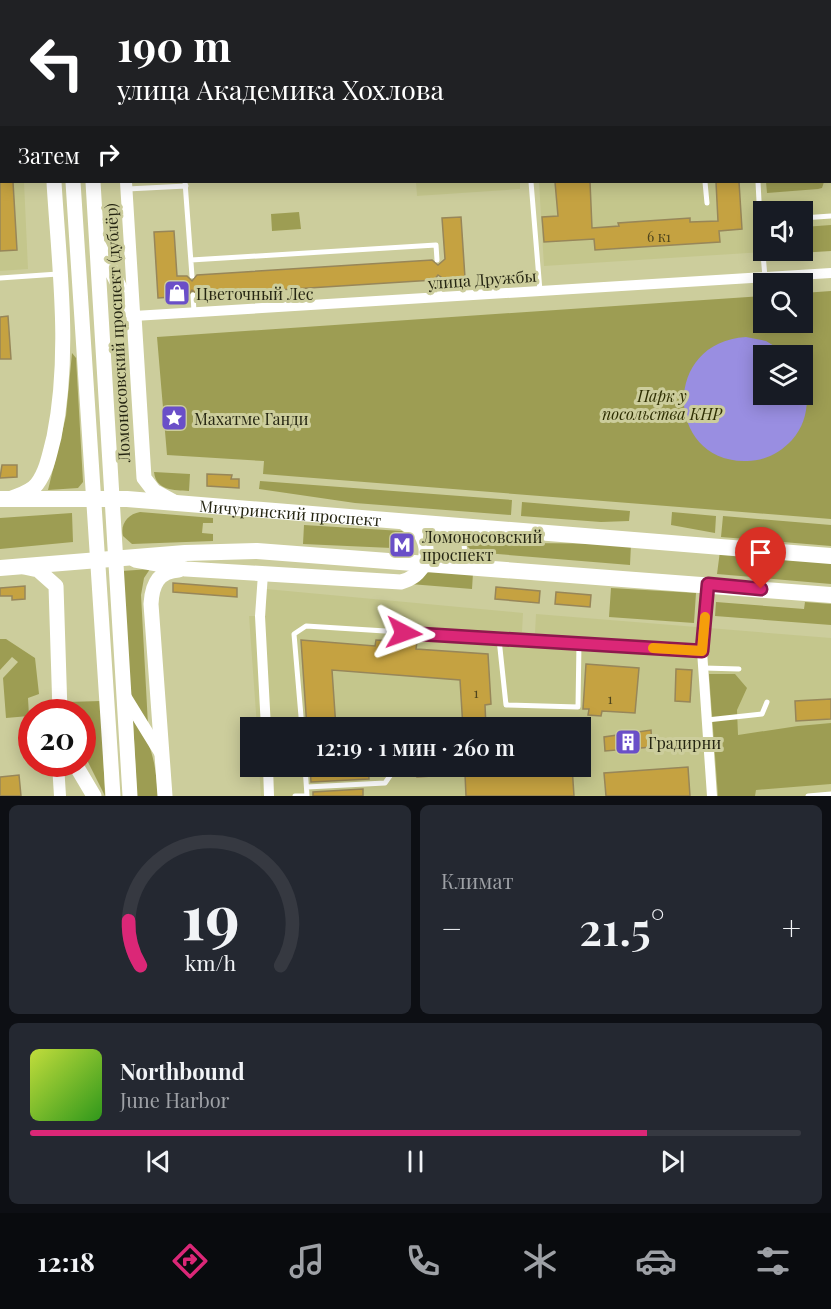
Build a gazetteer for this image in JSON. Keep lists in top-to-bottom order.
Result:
{
  "streets": {
    "main road": ["Ломоносовский проспект (дублёр)", "Мичуринский проспект"],
    "street": ["улица Дружбы"]
  },
  "crossings": [
    ["улица Дружбы", "Ломоносовский проспект (дублёр)"],
    ["Ломоносовский проспект (дублёр)", "Мичуринский проспект"]
  ],
  "parks": ["Парк у посольства КНР"],
  "places": {
    "shop": ["Цветочный Лес"],
    "place": ["Махатме Ганди"],
    "metro station": ["Ломоносовский проспект"],
    "building": ["Градирни"]
  },
  "house_numbers": ["6 к1", "1", "1"],
  "page": {
    "turn": ["190 m", "улица Академика Хохлова"],
    "then": "Затем",
    "limit": "20",
    "trip": "12:19 · 1 мин · 260 m",
    "tile": "Климат",
    "heat": ["−", "21.5°", "+"],
    "song": ["Northbound", "June Harbor"],
    "tabs": "12:18",
    "gauge": ["19", "km/h"]
  }
}
